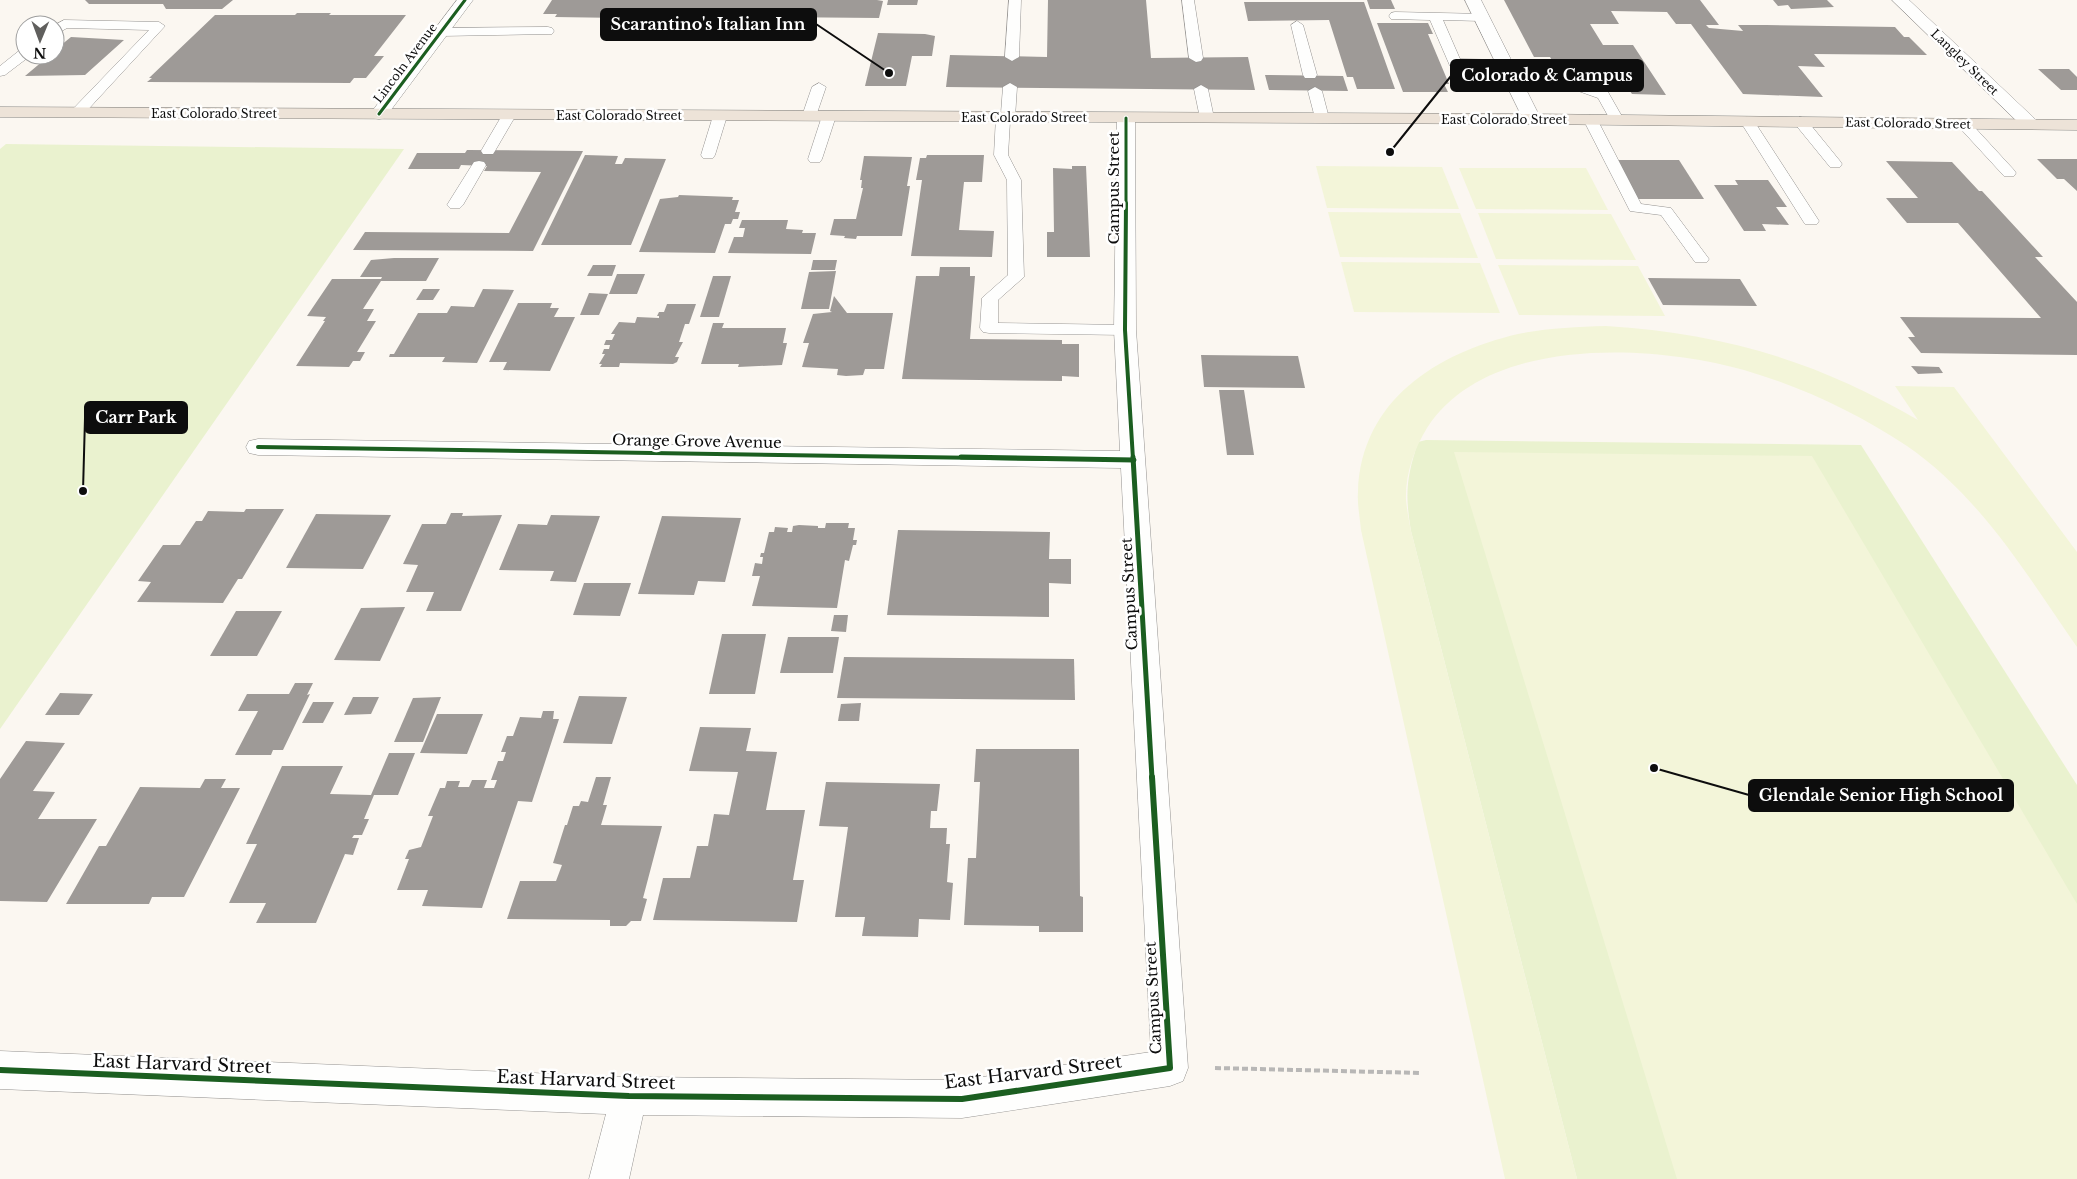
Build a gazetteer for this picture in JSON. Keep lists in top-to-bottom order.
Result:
{
  "streets": {
    "main road": ["East Colorado Street"],
    "street": [
      "Langley Street",
      "Lincoln Avenue",
      "Campus Street",
      "Orange Grove Avenue",
      "East Harvard Street"
    ]
  },
  "crossings": [
    ["Langley Street", "East Colorado Street"],
    ["Lincoln Avenue", "East Colorado Street"],
    ["East Colorado Street", "Campus Street"],
    ["Campus Street", "Orange Grove Avenue"],
    ["Campus Street", "East Harvard Street"]
  ],
  "places": [
    "Scarantino's Italian Inn",
    "Colorado & Campus",
    "Carr Park",
    "Glendale Senior High School"
  ],
  "north": "bottom"
}
